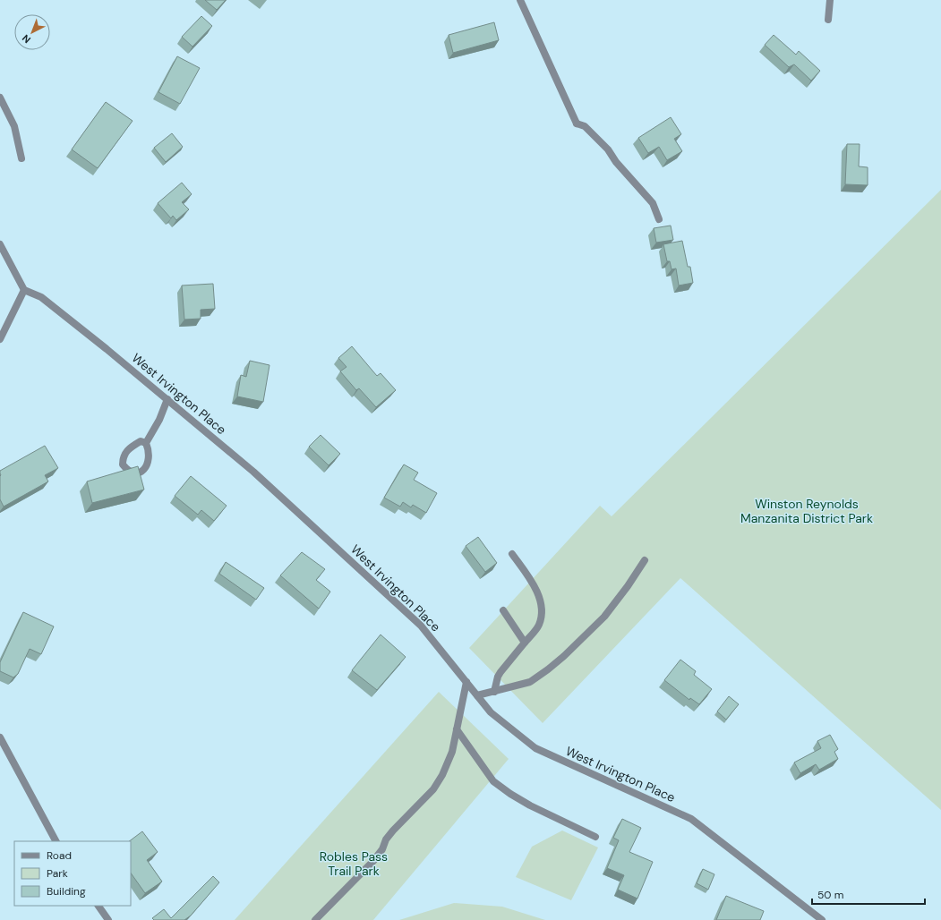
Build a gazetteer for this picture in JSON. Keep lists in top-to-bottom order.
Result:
{
  "streets": {
    "street": ["West Irvington Place"]
  },
  "parks": ["Winston Reynolds Manzanita District Park", "Robles Pass Trail Park"],
  "legend": ["Road", "Park", "Building"],
  "scale_bar": "50 m",
  "north": "bottom left"
}
